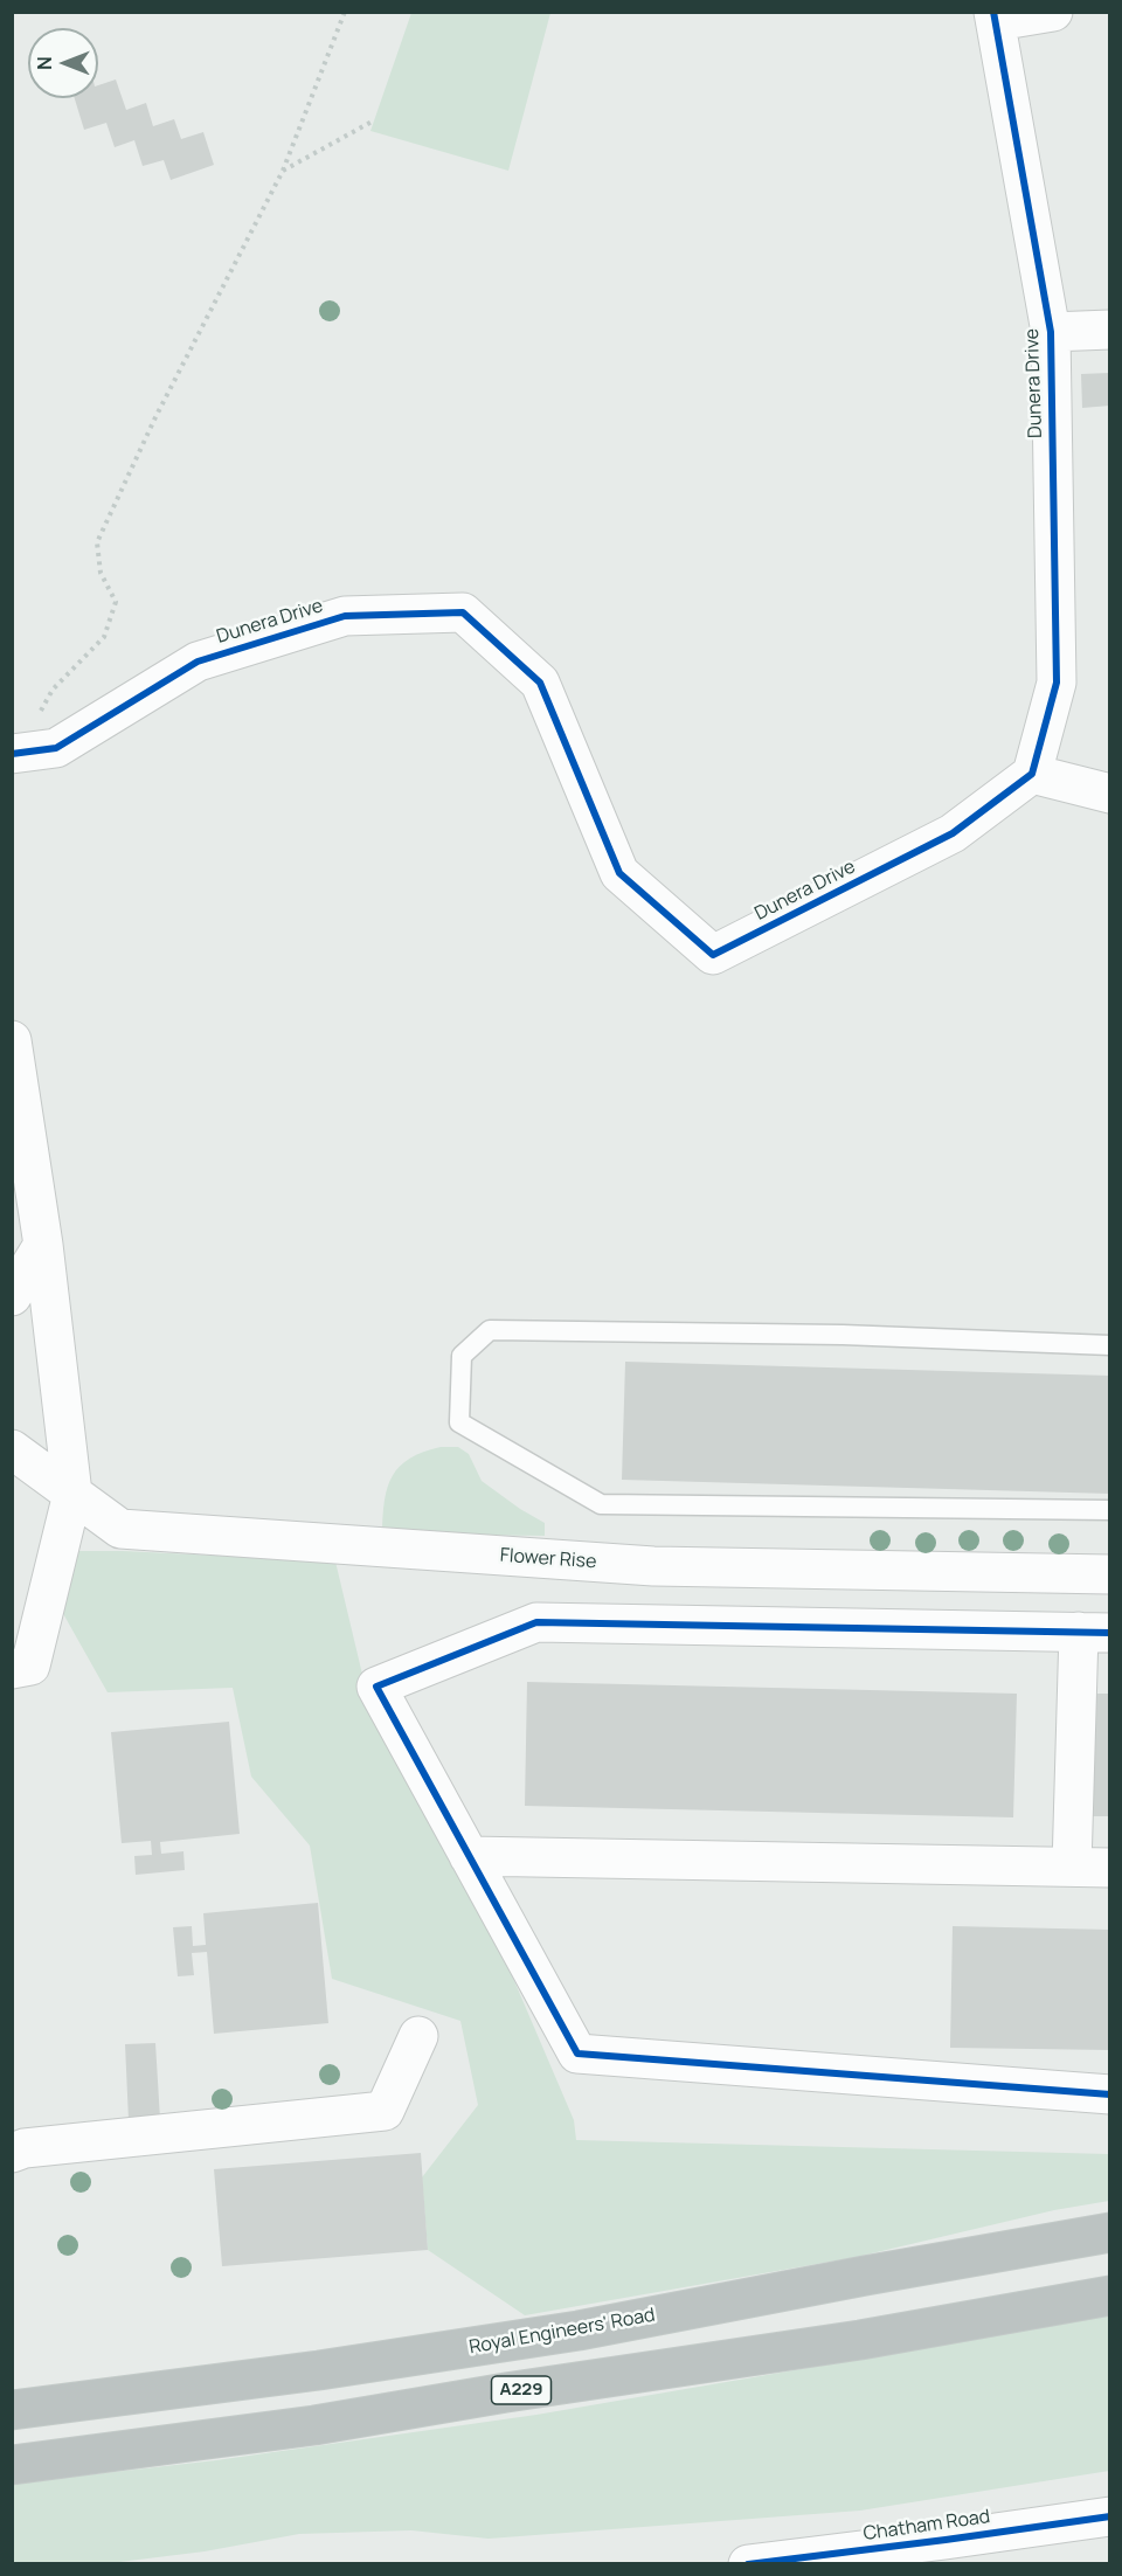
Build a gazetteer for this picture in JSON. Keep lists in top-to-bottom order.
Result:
{
  "streets": {
    "highway": ["Royal Engineers' Road", "A229"],
    "street": ["Dunera Drive", "Flower Rise", "Chatham Road"]
  },
  "north": "left"
}
